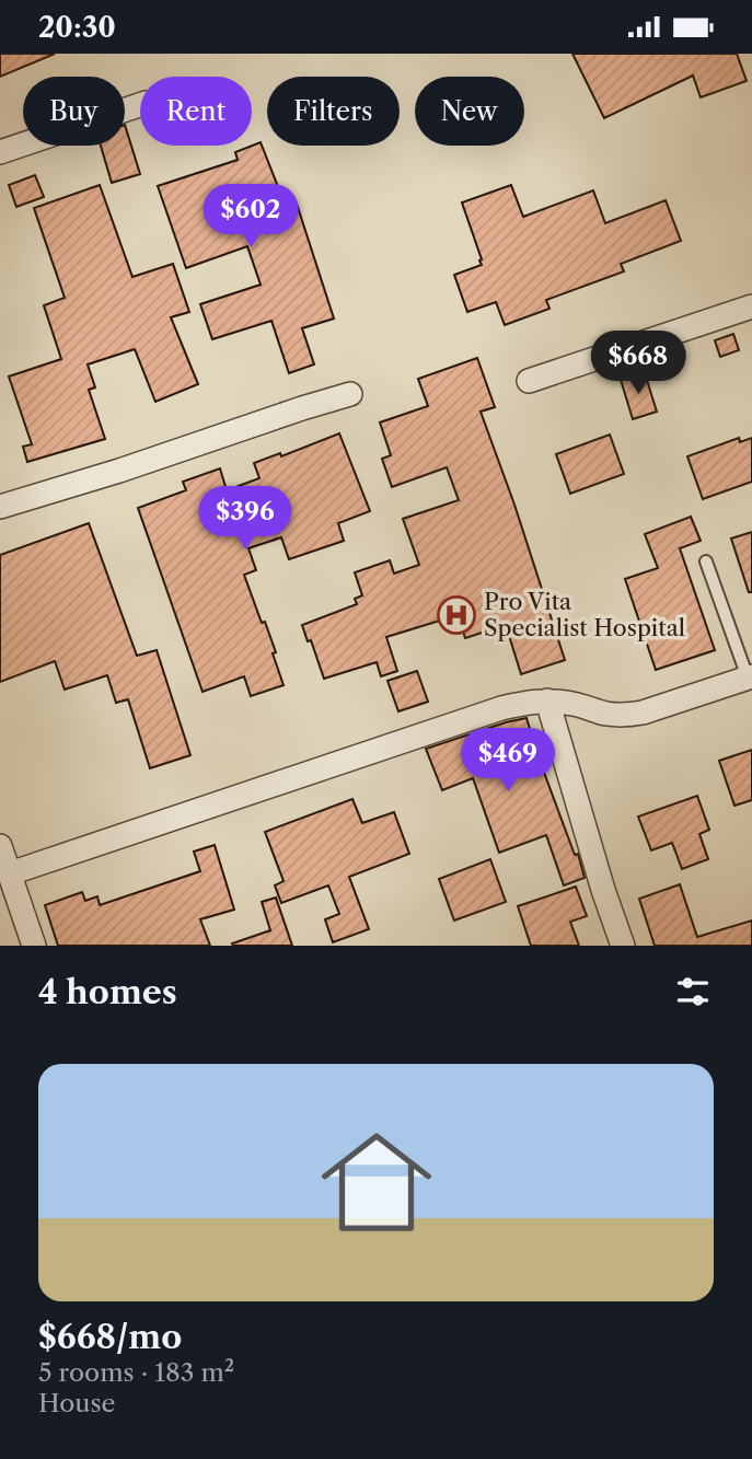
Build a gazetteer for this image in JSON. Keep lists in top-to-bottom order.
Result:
{
  "places": {
    "hospital": ["Pro Vita Specialist Hospital"]
  },
  "page": {
    "status": "20:30",
    "chip": [
      "Buy",
      "Rent",
      "Filters",
      "New"
    ],
    "price": [
      "$602",
      "$668",
      "$396",
      "$469"
    ],
    "heading": "4 homes",
    "list": [
      {
        "name": "$668/mo",
        "note": "5 rooms · 183 m² · House"
      }
    ]
  }
}
